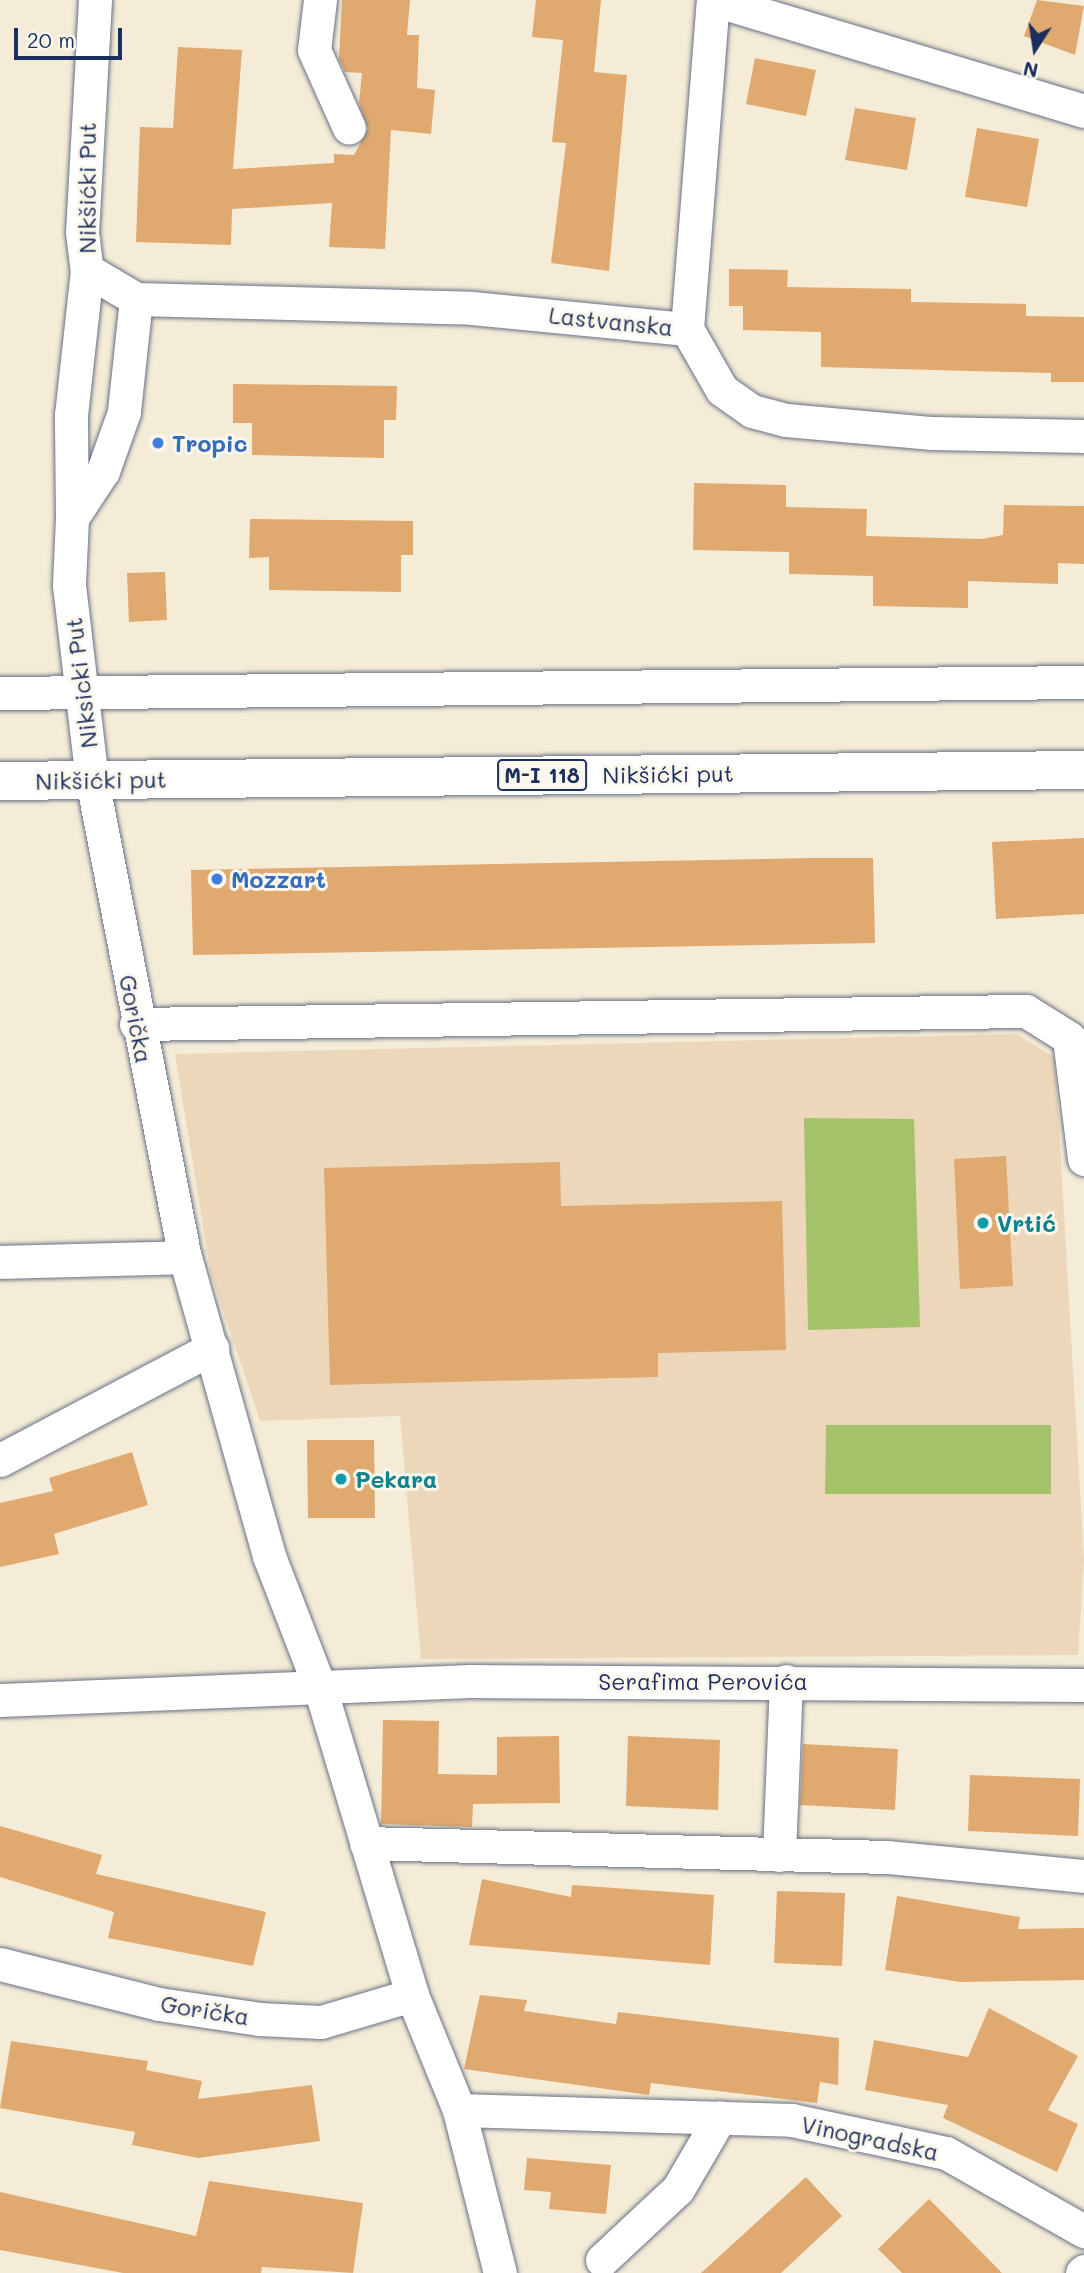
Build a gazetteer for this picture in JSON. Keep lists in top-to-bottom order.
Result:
{
  "streets": {
    "main road": ["Nikšićki put", "M-I 118"],
    "street": [
      "Nikšićki Put",
      "Lastvanska",
      "Niksicki Put",
      "Gorička",
      "Serafima Perovića",
      "Vinogradska"
    ]
  },
  "crossings": [
    ["Nikšićki Put", "Lastvanska"],
    ["Niksicki Put", "Nikšićki put"],
    ["Niksicki Put", "Gorička"],
    ["Nikšićki put", "Gorička"],
    ["Gorička", "Serafima Perovića"],
    ["Gorička", "Vinogradska"]
  ],
  "places": [
    "Tropic",
    "Mozzart",
    "Vrtić",
    "Pekara"
  ],
  "scale_bar": "20 m",
  "north": "bottom"
}
